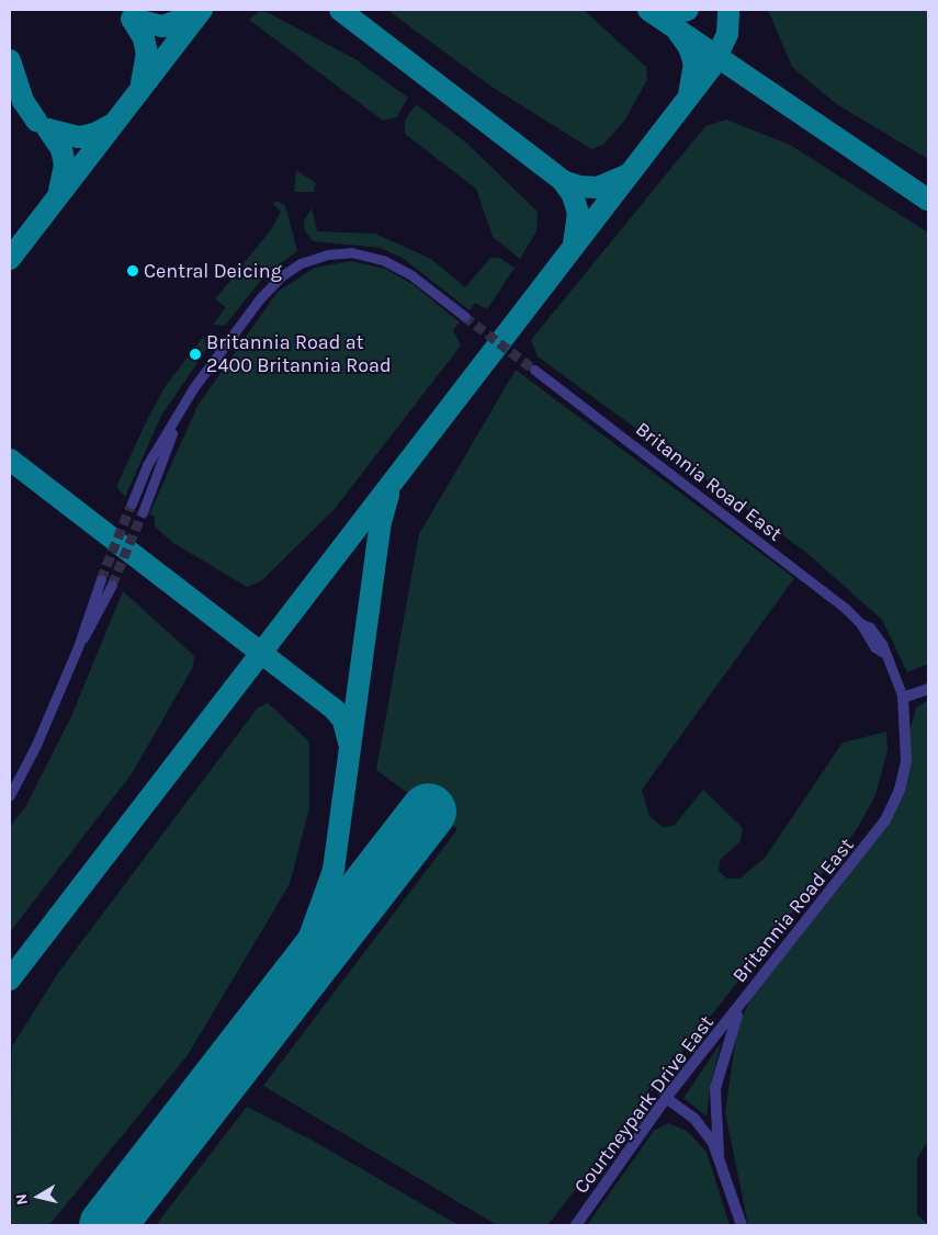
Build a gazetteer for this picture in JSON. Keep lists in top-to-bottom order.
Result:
{
  "streets": {
    "street": ["Britannia Road East", "Courtneypark Drive East"]
  },
  "crossings": [
    ["Britannia Road East", "Courtneypark Drive East"]
  ],
  "places": ["Central Deicing", "Britannia Road at 2400 Britannia Road"],
  "north": "left"
}
